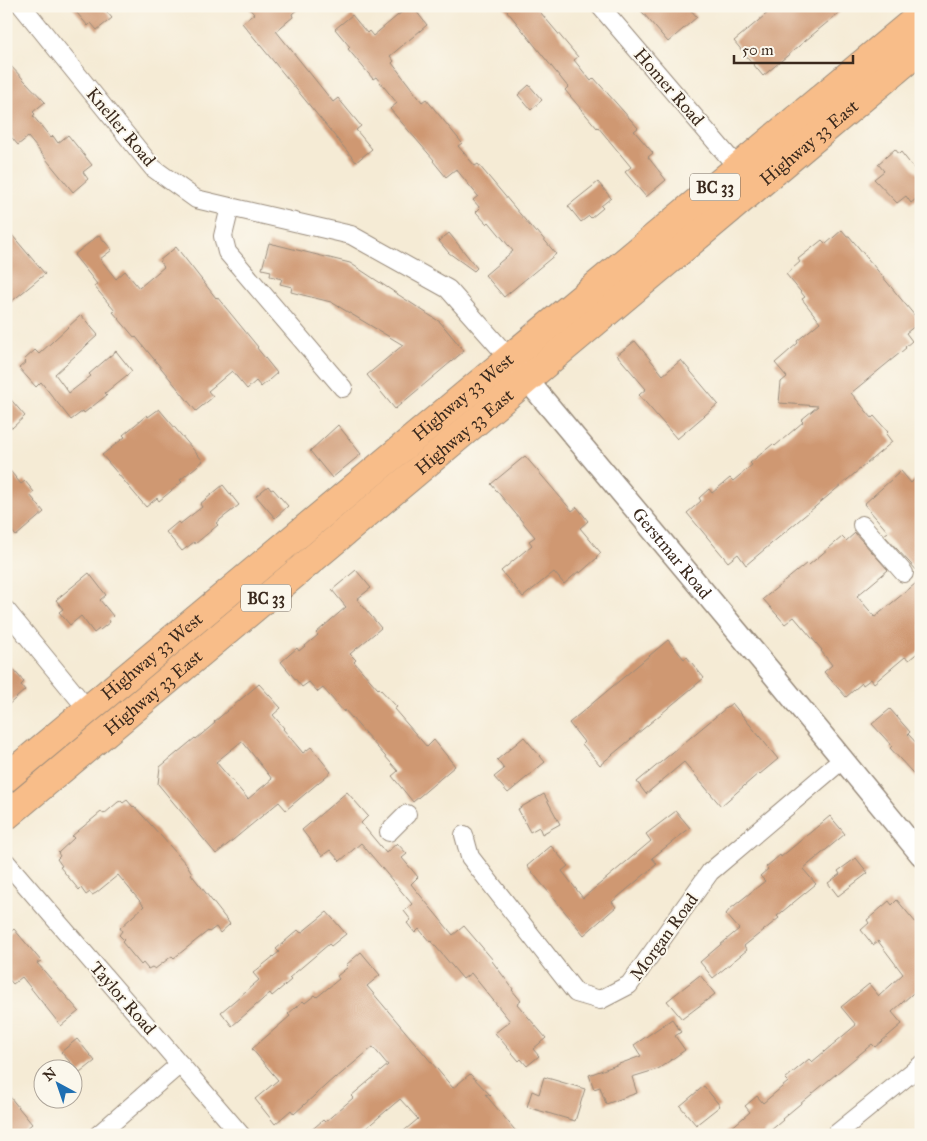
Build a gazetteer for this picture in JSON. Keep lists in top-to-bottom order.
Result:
{
  "streets": {
    "main road": ["Highway 33 East", "BC 33", "Highway 33 West"],
    "street": [
      "Homer Road",
      "Kneller Road",
      "Gerstmar Road",
      "Morgan Road",
      "Taylor Road"
    ]
  },
  "crossings": [
    ["Homer Road", "Highway 33 West"],
    ["Kneller Road", "Gerstmar Road"],
    ["Highway 33 East", "Highway 33 West"],
    ["Highway 33 East", "Gerstmar Road"],
    ["Highway 33 West", "Gerstmar Road"],
    ["Gerstmar Road", "Morgan Road"]
  ],
  "scale_bar": "50 m",
  "north": "top left"
}
